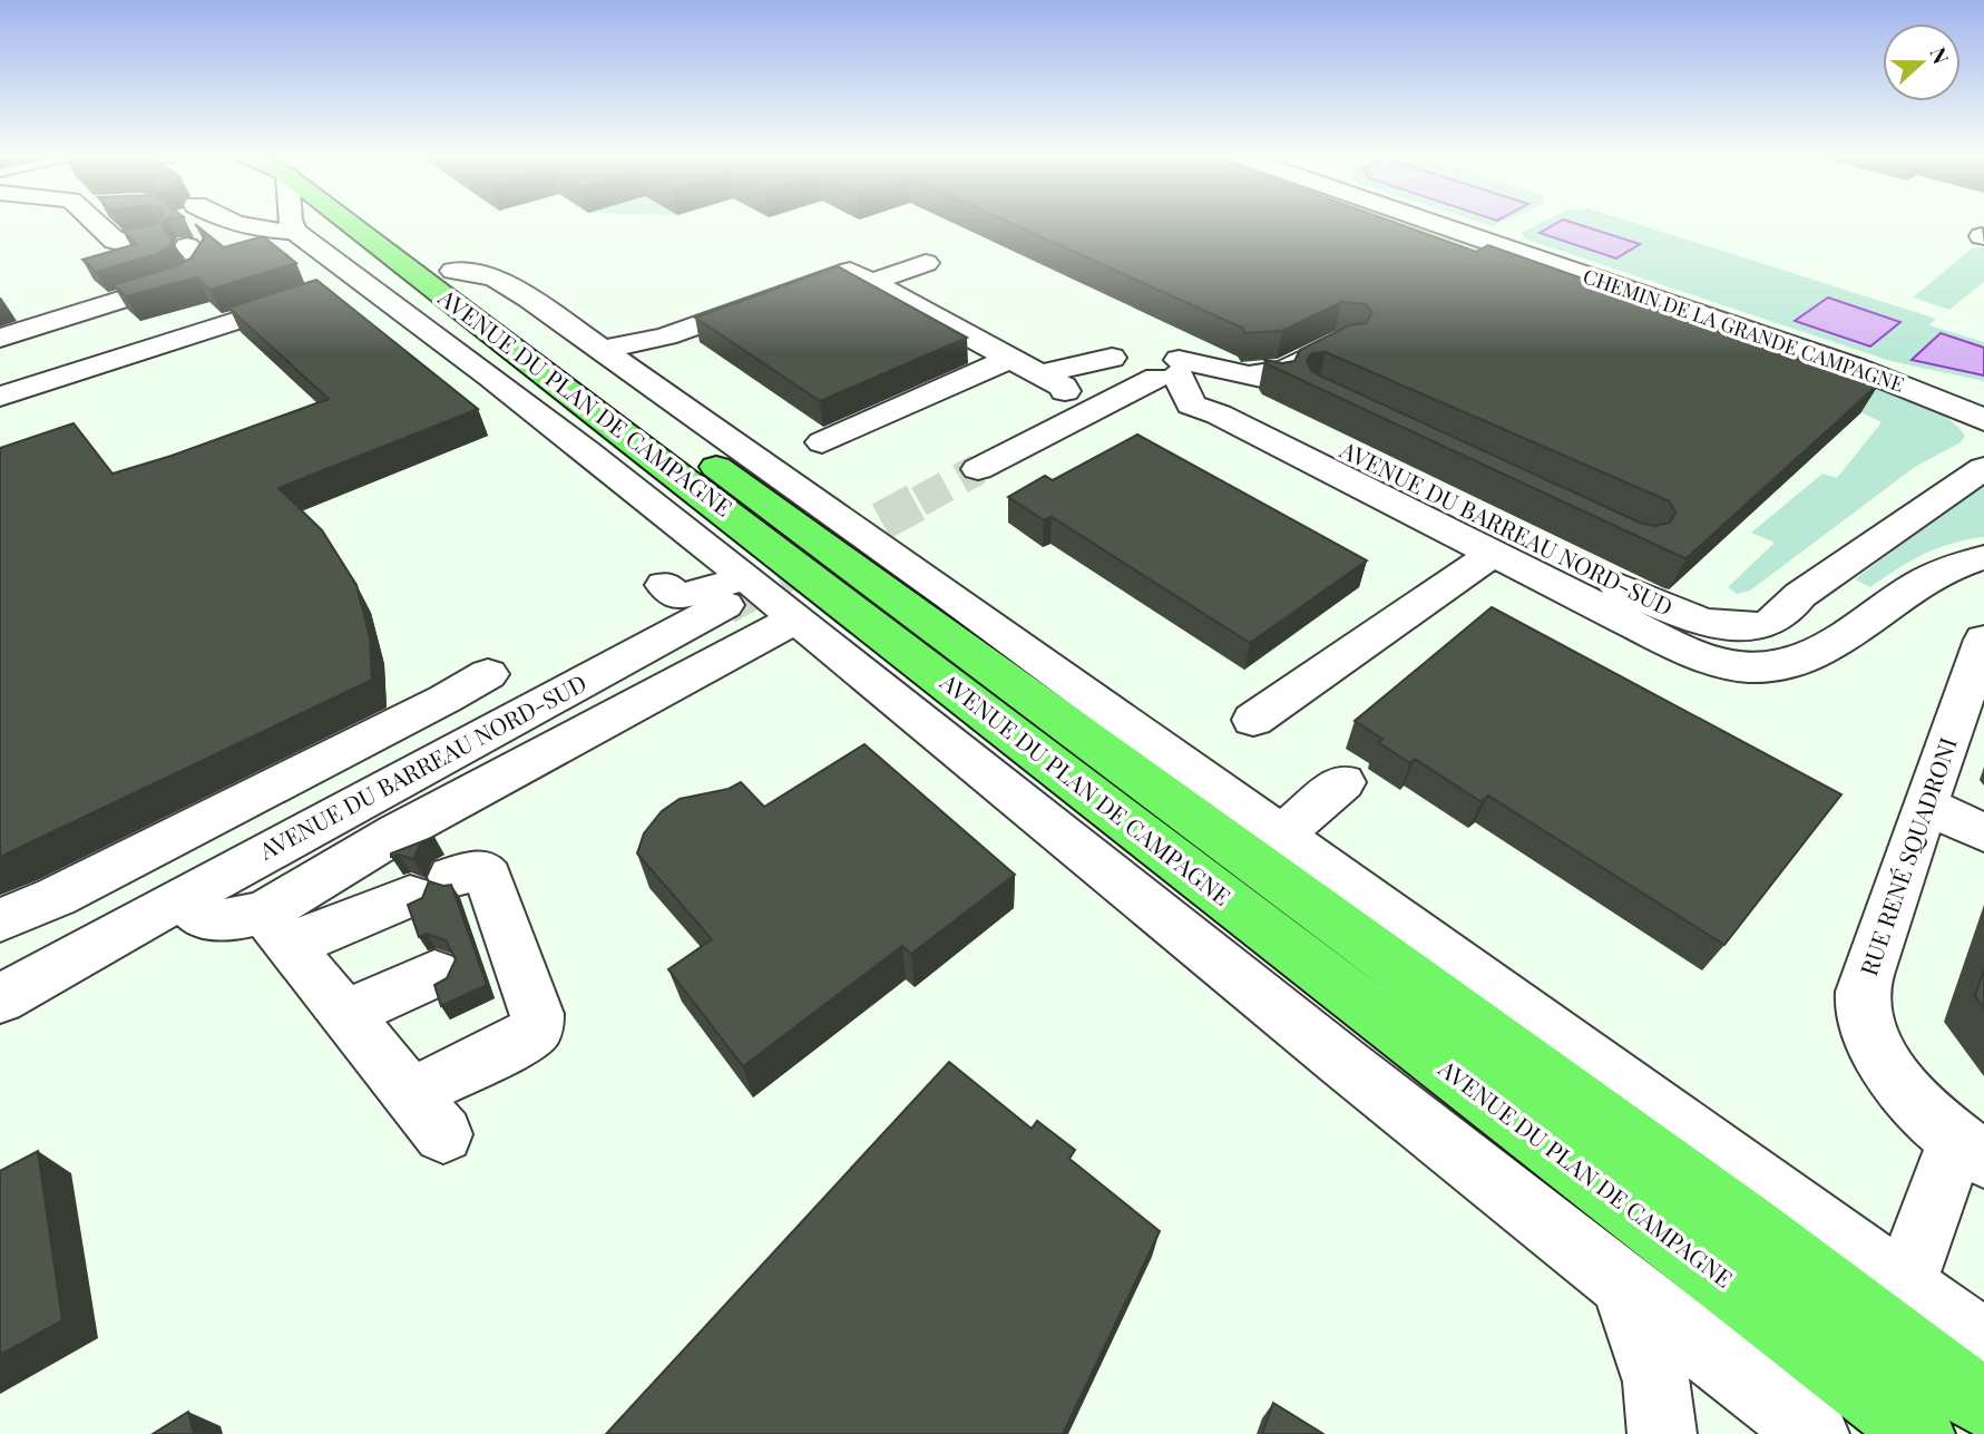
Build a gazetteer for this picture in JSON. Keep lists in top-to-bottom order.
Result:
{
  "streets": {
    "main road": ["AVENUE DU PLAN DE CAMPAGNE"],
    "street": ["CHEMIN DE LA GRANDE CAMPAGNE", "AVENUE DU BARREAU NORD-SUD", "RUE RENÉ SQUADRONI"]
  },
  "north": "right"
}
